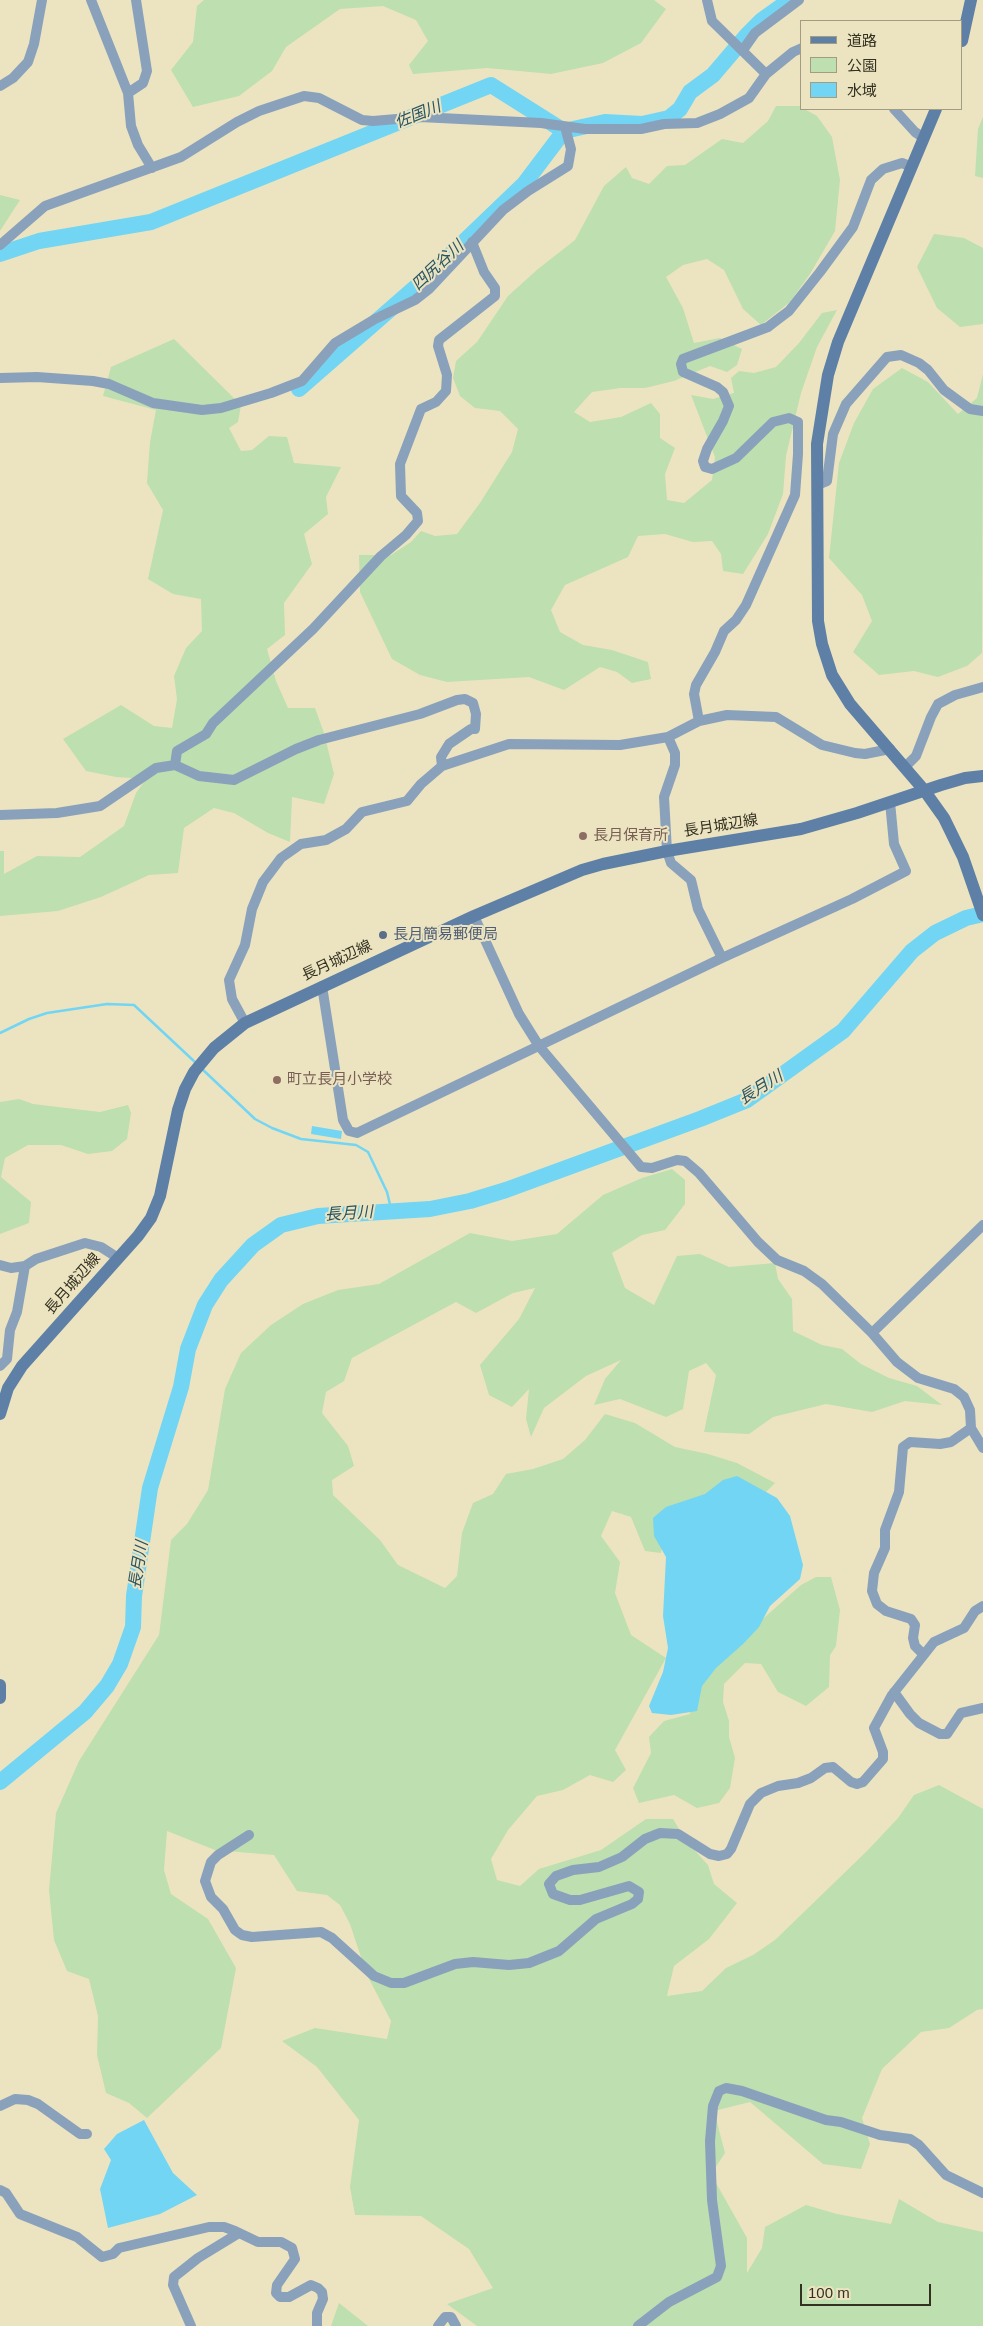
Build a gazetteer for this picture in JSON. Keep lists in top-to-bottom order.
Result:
{
  "streets": {
    "main road": ["長月城辺線"]
  },
  "water": ["佐国川", "四尻谷川", "長月川"],
  "places": ["長月保育所", "長月簡易郵便局", "町立長月小学校"],
  "legend": ["道路", "公園", "水域"],
  "scale_bar": "100 m"
}
